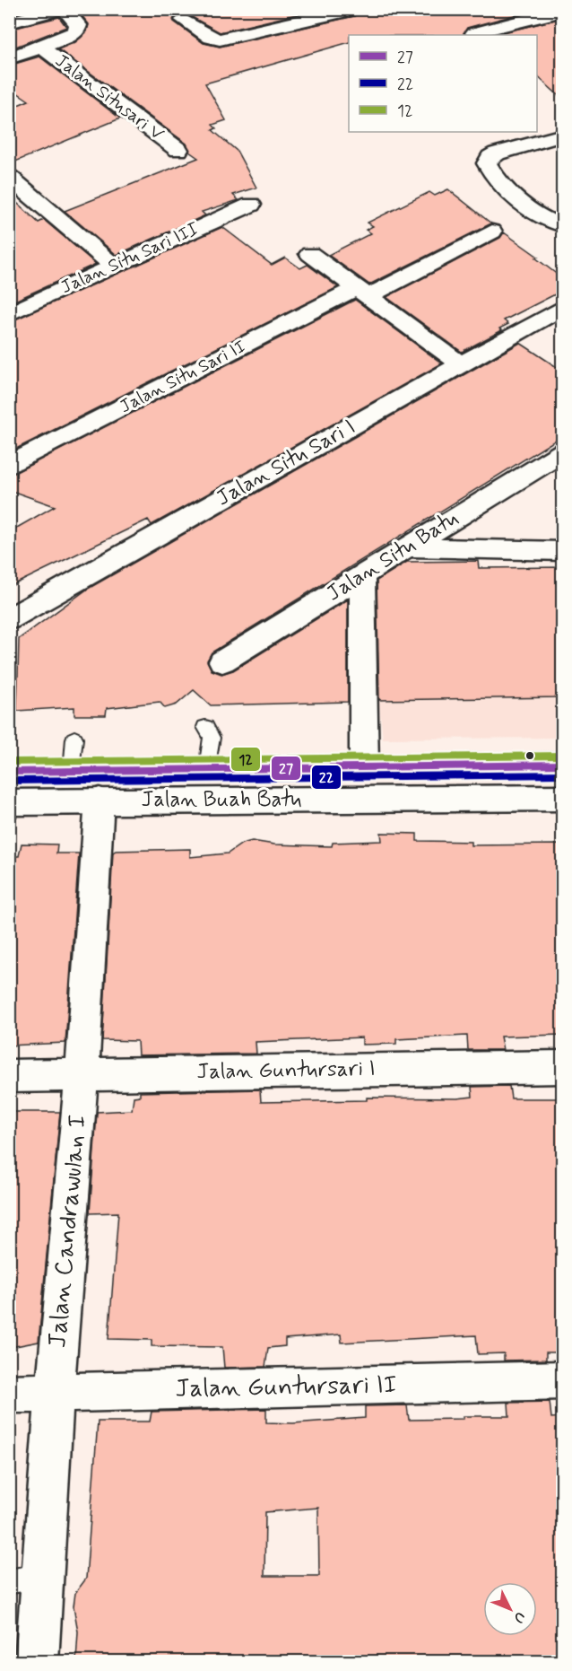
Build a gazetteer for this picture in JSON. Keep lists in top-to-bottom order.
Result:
{
  "streets": {
    "street": [
      "Jalan Situsari V",
      "Jalan Situ Sari III",
      "Jalan Situ Sari II",
      "Jalan Situ Sari I",
      "Jalan Situ Batu",
      "Jalan Buah Batu",
      "Jalan Guntursari I",
      "Jalan Candrawulan I",
      "Jalan Guntursari II"
    ]
  },
  "crossings": [
    ["Jalan Buah Batu", "Jalan Candrawulan I"],
    ["Jalan Guntursari I", "Jalan Candrawulan I"],
    ["Jalan Candrawulan I", "Jalan Guntursari II"]
  ],
  "lines": ["transit line 12", "transit line 27", "transit line 22"],
  "legend": ["27", "22", "12"],
  "north": "bottom right"
}
